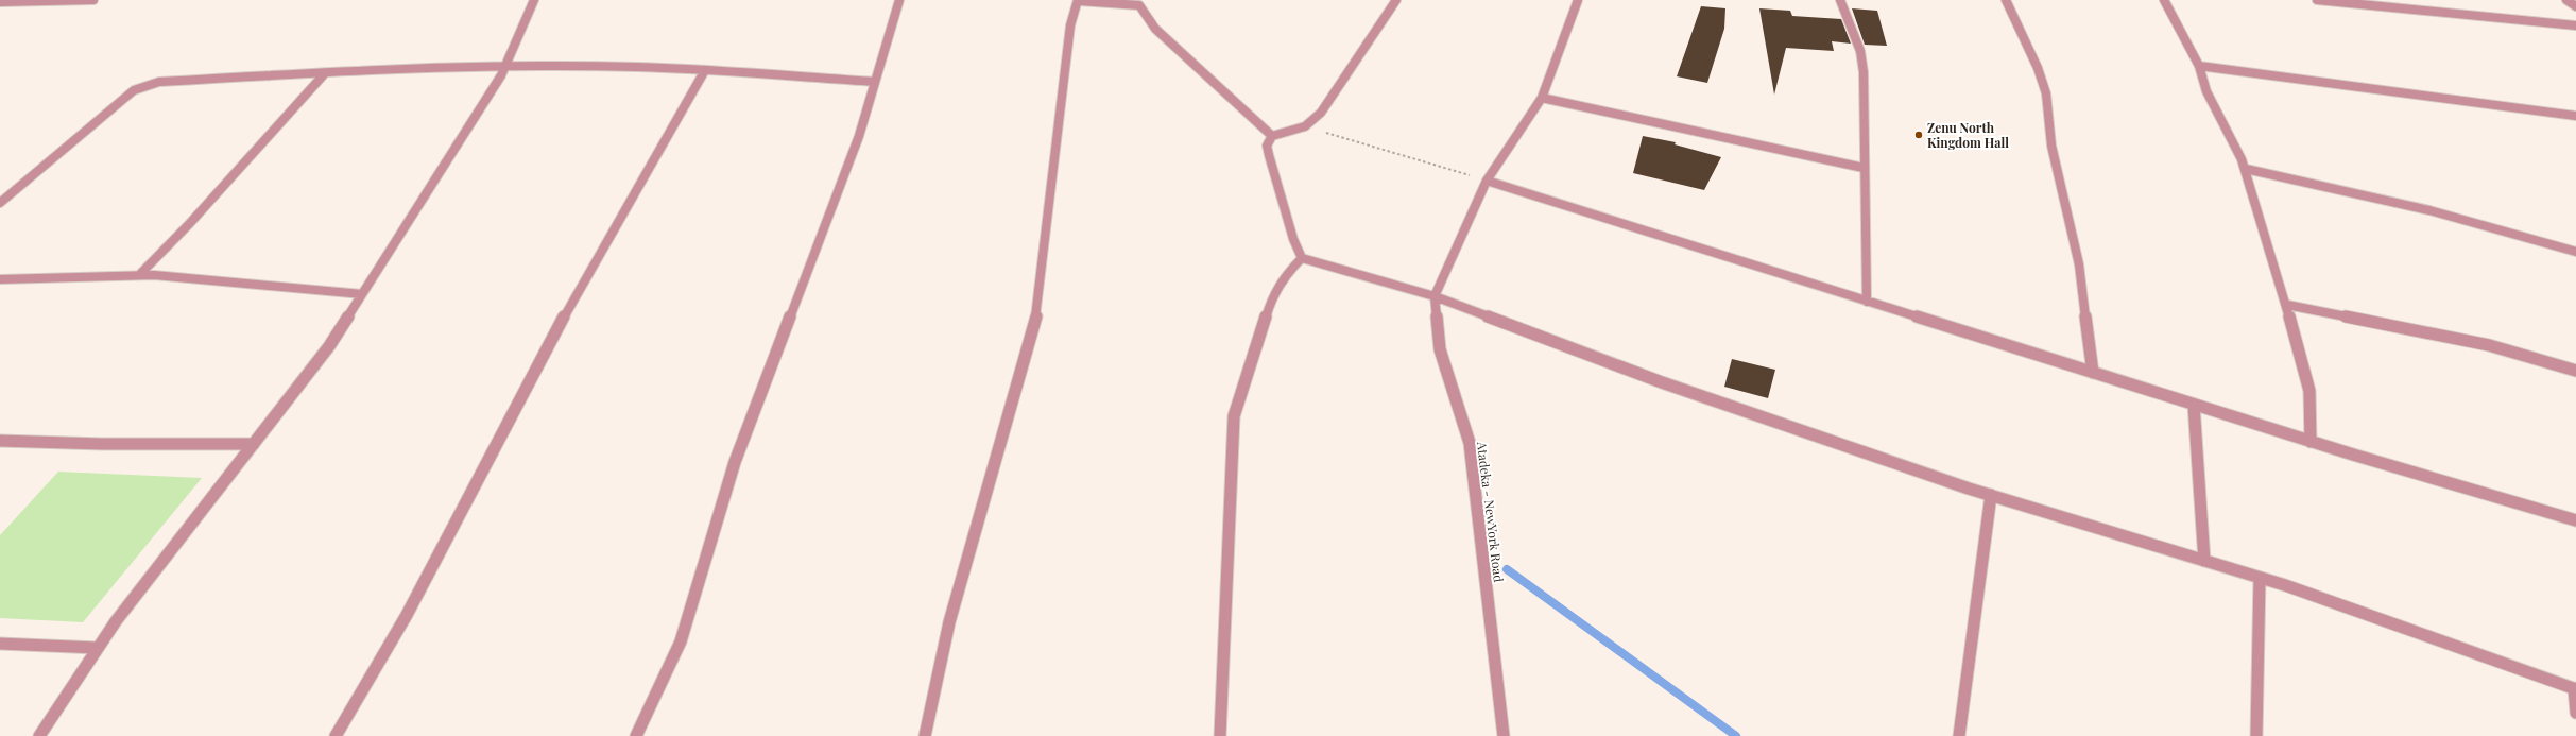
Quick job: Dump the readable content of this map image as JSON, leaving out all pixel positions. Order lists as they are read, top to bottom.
{
  "streets": {
    "street": ["Atadeka - NewYork Road"]
  },
  "places": ["Zenu North Kingdom Hall"]
}
